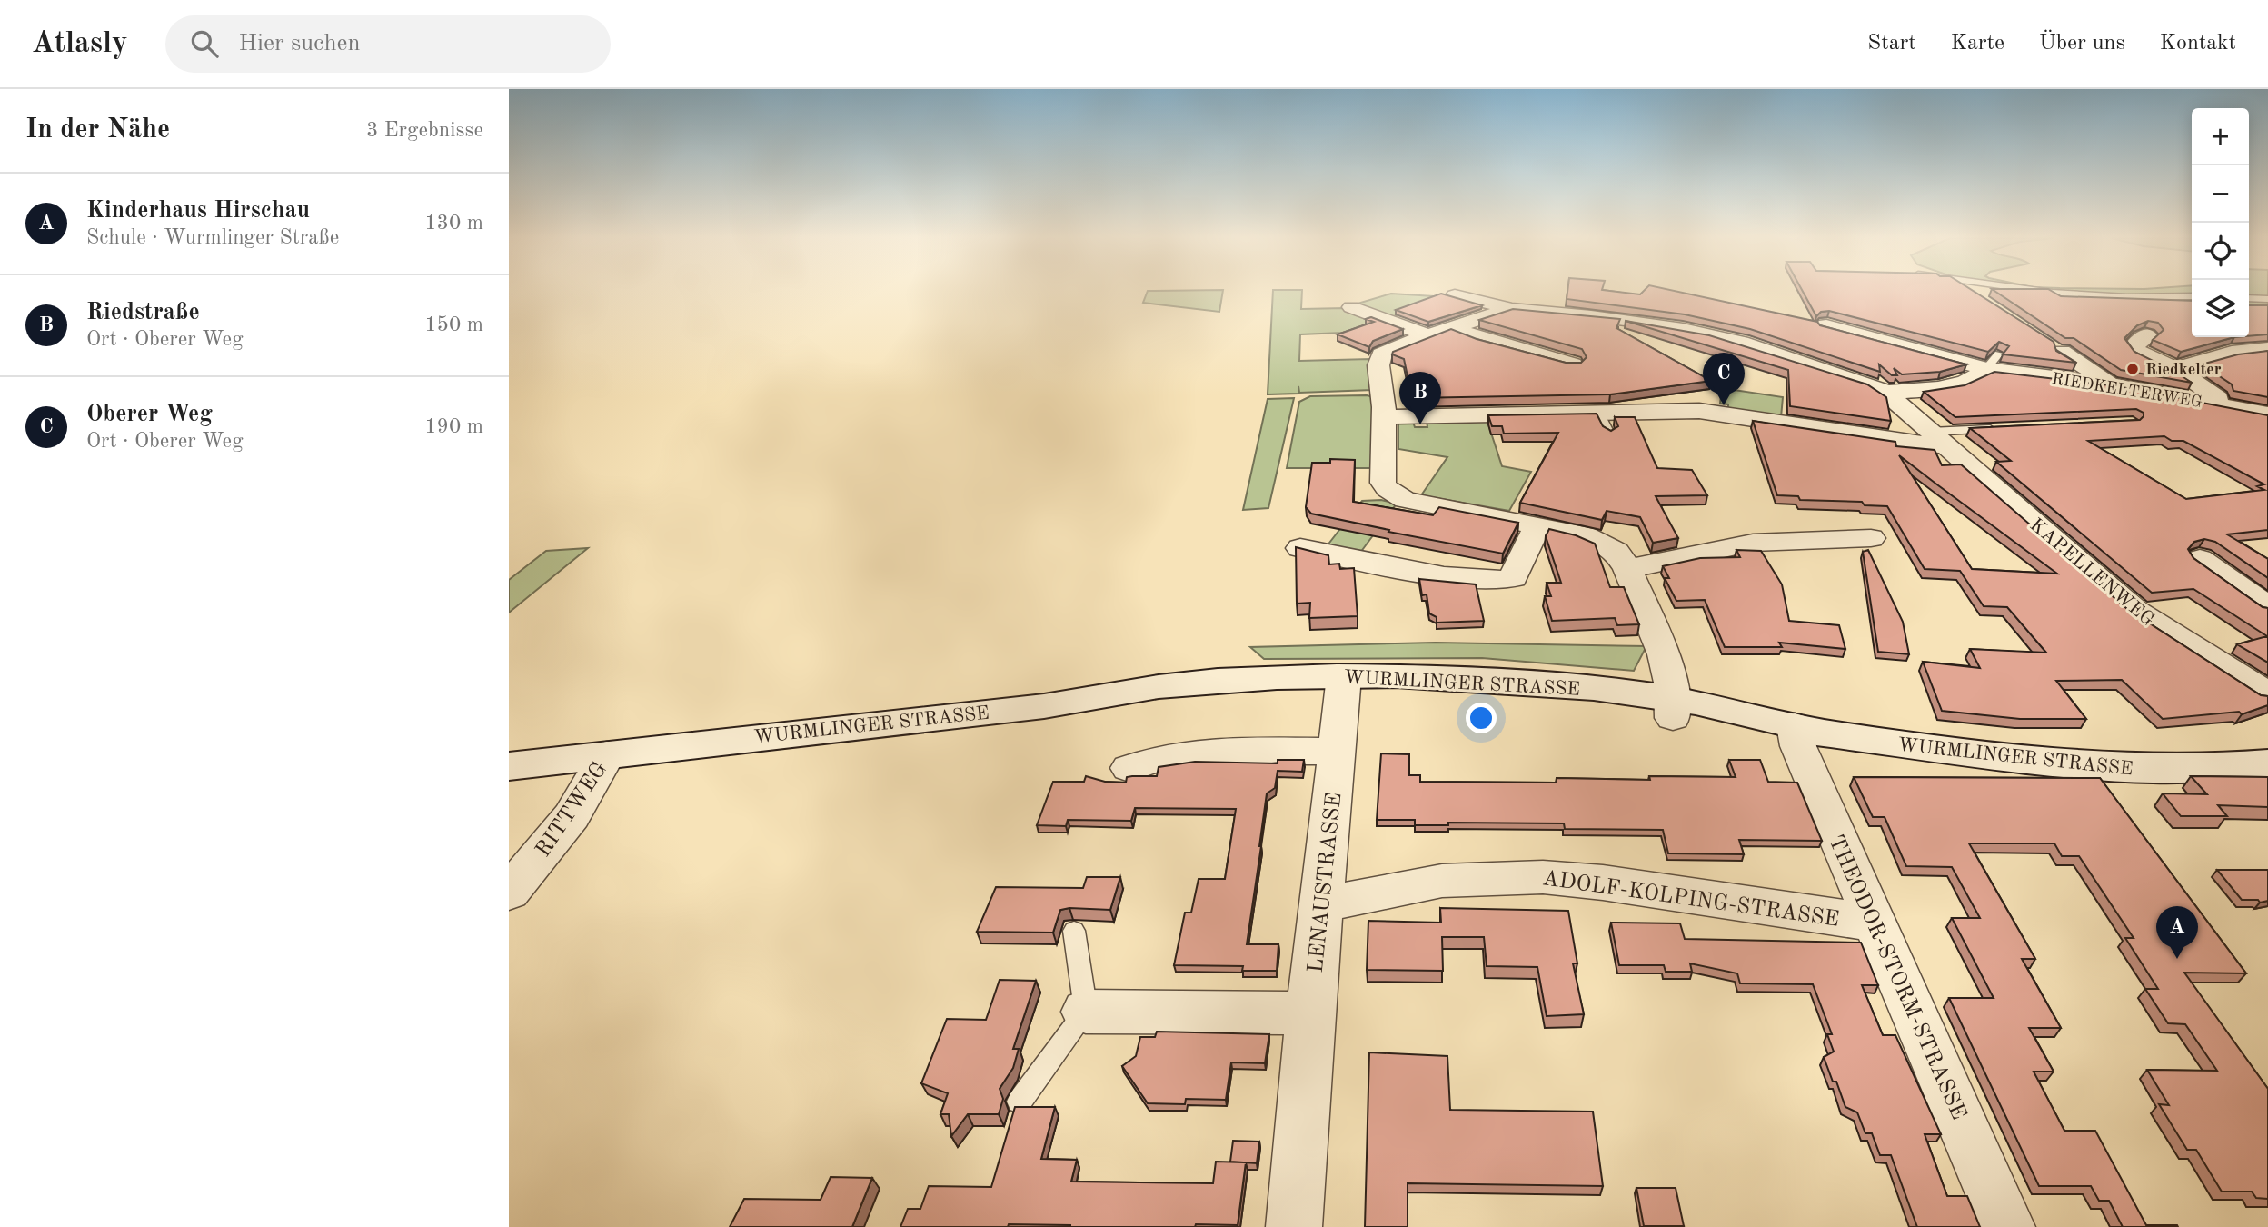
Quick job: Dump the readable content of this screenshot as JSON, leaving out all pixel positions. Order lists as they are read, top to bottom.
{
  "streets": {
    "main road": ["WURMLINGER STRASSE"],
    "street": [
      "RIEDKELTERWEG",
      "KAPELLENWEG",
      "RITTWEG",
      "LENAUSTRASSE",
      "ADOLF-KOLPING-STRASSE",
      "THEODOR-STORM-STRASSE"
    ]
  },
  "crossings": [
    ["RIEDKELTERWEG", "KAPELLENWEG"],
    ["WURMLINGER STRASSE", "RITTWEG"],
    ["WURMLINGER STRASSE", "LENAUSTRASSE"],
    ["WURMLINGER STRASSE", "THEODOR-STORM-STRASSE"],
    ["LENAUSTRASSE", "ADOLF-KOLPING-STRASSE"],
    ["ADOLF-KOLPING-STRASSE", "THEODOR-STORM-STRASSE"]
  ],
  "places": ["Riedkelter"],
  "page": {
    "header": "Atlasly",
    "search": "Hier suchen",
    "nav": [
      "Start",
      "Karte",
      "Über uns",
      "Kontakt"
    ],
    "heading": ["In der Nähe", "3 Ergebnisse"],
    "map_buttons": ["+", "−"],
    "list": [
      {
        "mark": "A",
        "name": "Kinderhaus Hirschau",
        "note": "Schule · Wurmlinger Straße",
        "value": "130 m"
      },
      {
        "mark": "B",
        "name": "Riedstraße",
        "note": "Ort · Oberer Weg",
        "value": "150 m"
      },
      {
        "mark": "C",
        "name": "Oberer Weg",
        "note": "Ort · Oberer Weg",
        "value": "190 m"
      }
    ],
    "pins": ["C", "B", "A"]
  }
}
